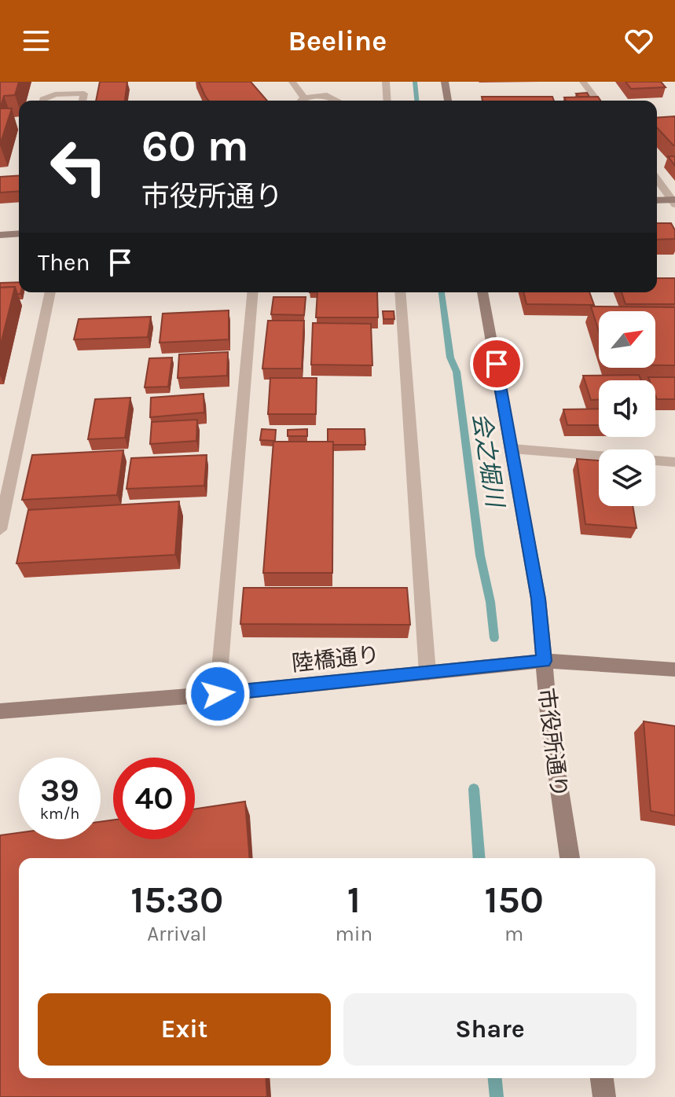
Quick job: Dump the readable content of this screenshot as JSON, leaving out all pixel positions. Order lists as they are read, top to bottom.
{
  "streets": {
    "street": ["陸橋通り", "市役所通り"]
  },
  "crossings": [
    ["陸橋通り", "市役所通り"]
  ],
  "water": ["会之堀川"],
  "north": "top right",
  "page": {
    "header": "Beeline",
    "turn": ["60 m", "市役所通り"],
    "then": "Then",
    "speed": "39 km/h",
    "limit": "40",
    "eta": [
      "15:30",
      "Arrival",
      "1",
      "min",
      "150",
      "m"
    ],
    "buttons": ["Exit", "Share"]
  }
}
